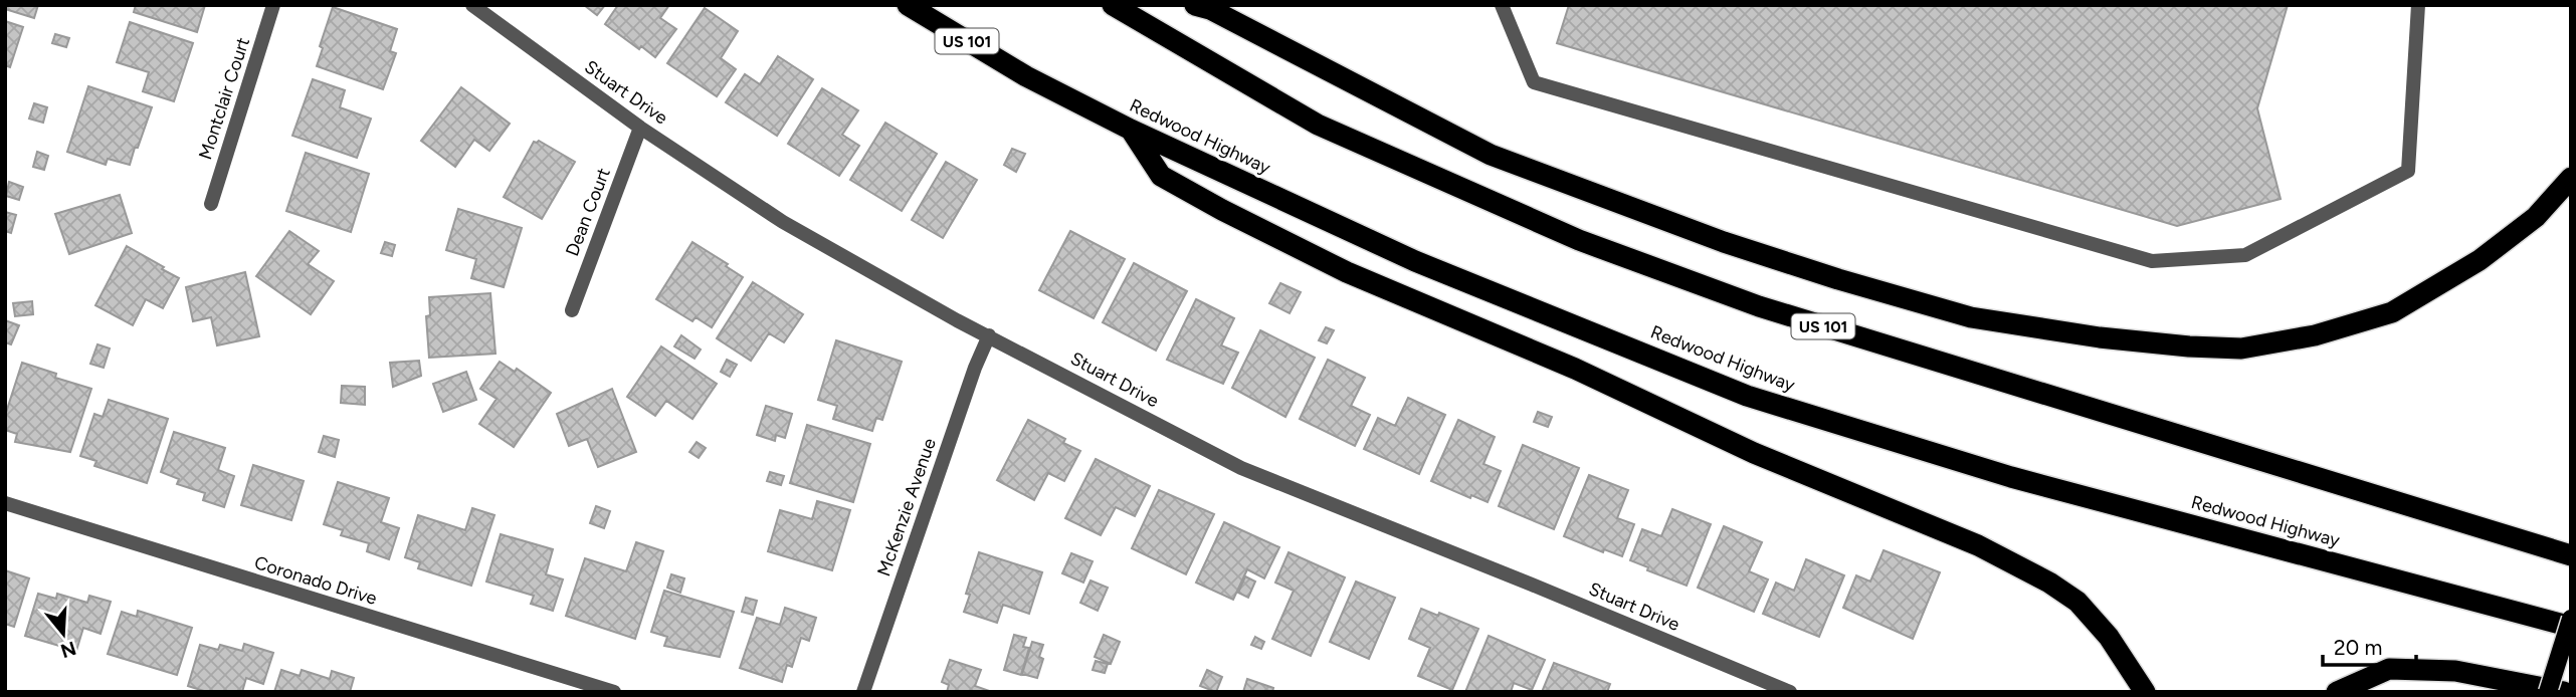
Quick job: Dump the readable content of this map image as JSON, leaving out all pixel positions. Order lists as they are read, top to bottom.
{
  "streets": {
    "highway": ["US 101", "Redwood Highway"],
    "street": [
      "Stuart Drive",
      "Montclair Court",
      "Dean Court",
      "McKenzie Avenue",
      "Coronado Drive"
    ]
  },
  "crossings": [
    ["Stuart Drive", "Dean Court"],
    ["Stuart Drive", "McKenzie Avenue"]
  ],
  "scale_bar": "20 m",
  "north": "bottom"
}
